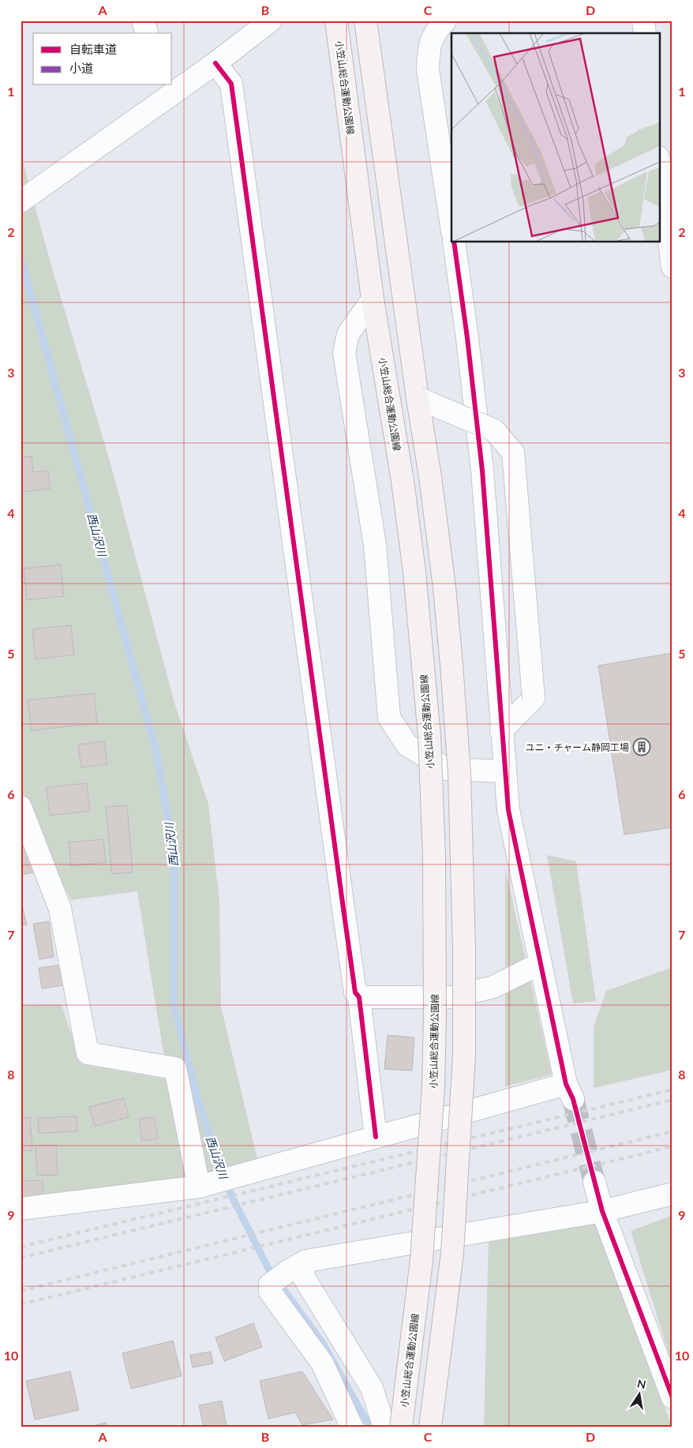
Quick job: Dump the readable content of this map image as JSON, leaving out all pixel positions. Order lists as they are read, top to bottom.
{
  "streets": {
    "main road": ["小笠山総合運動公園線"]
  },
  "water": ["西山沢川"],
  "places": {
    "building": ["ユニ・チャーム静岡工場"]
  },
  "legend": ["自転車道", "小道"],
  "north": "top",
  "grid": {
    "columns": [
      "A",
      "B",
      "C",
      "D"
    ],
    "rows": [
      "1",
      "2",
      "3",
      "4",
      "5",
      "6",
      "7",
      "8",
      "9",
      "10"
    ]
  }
}
